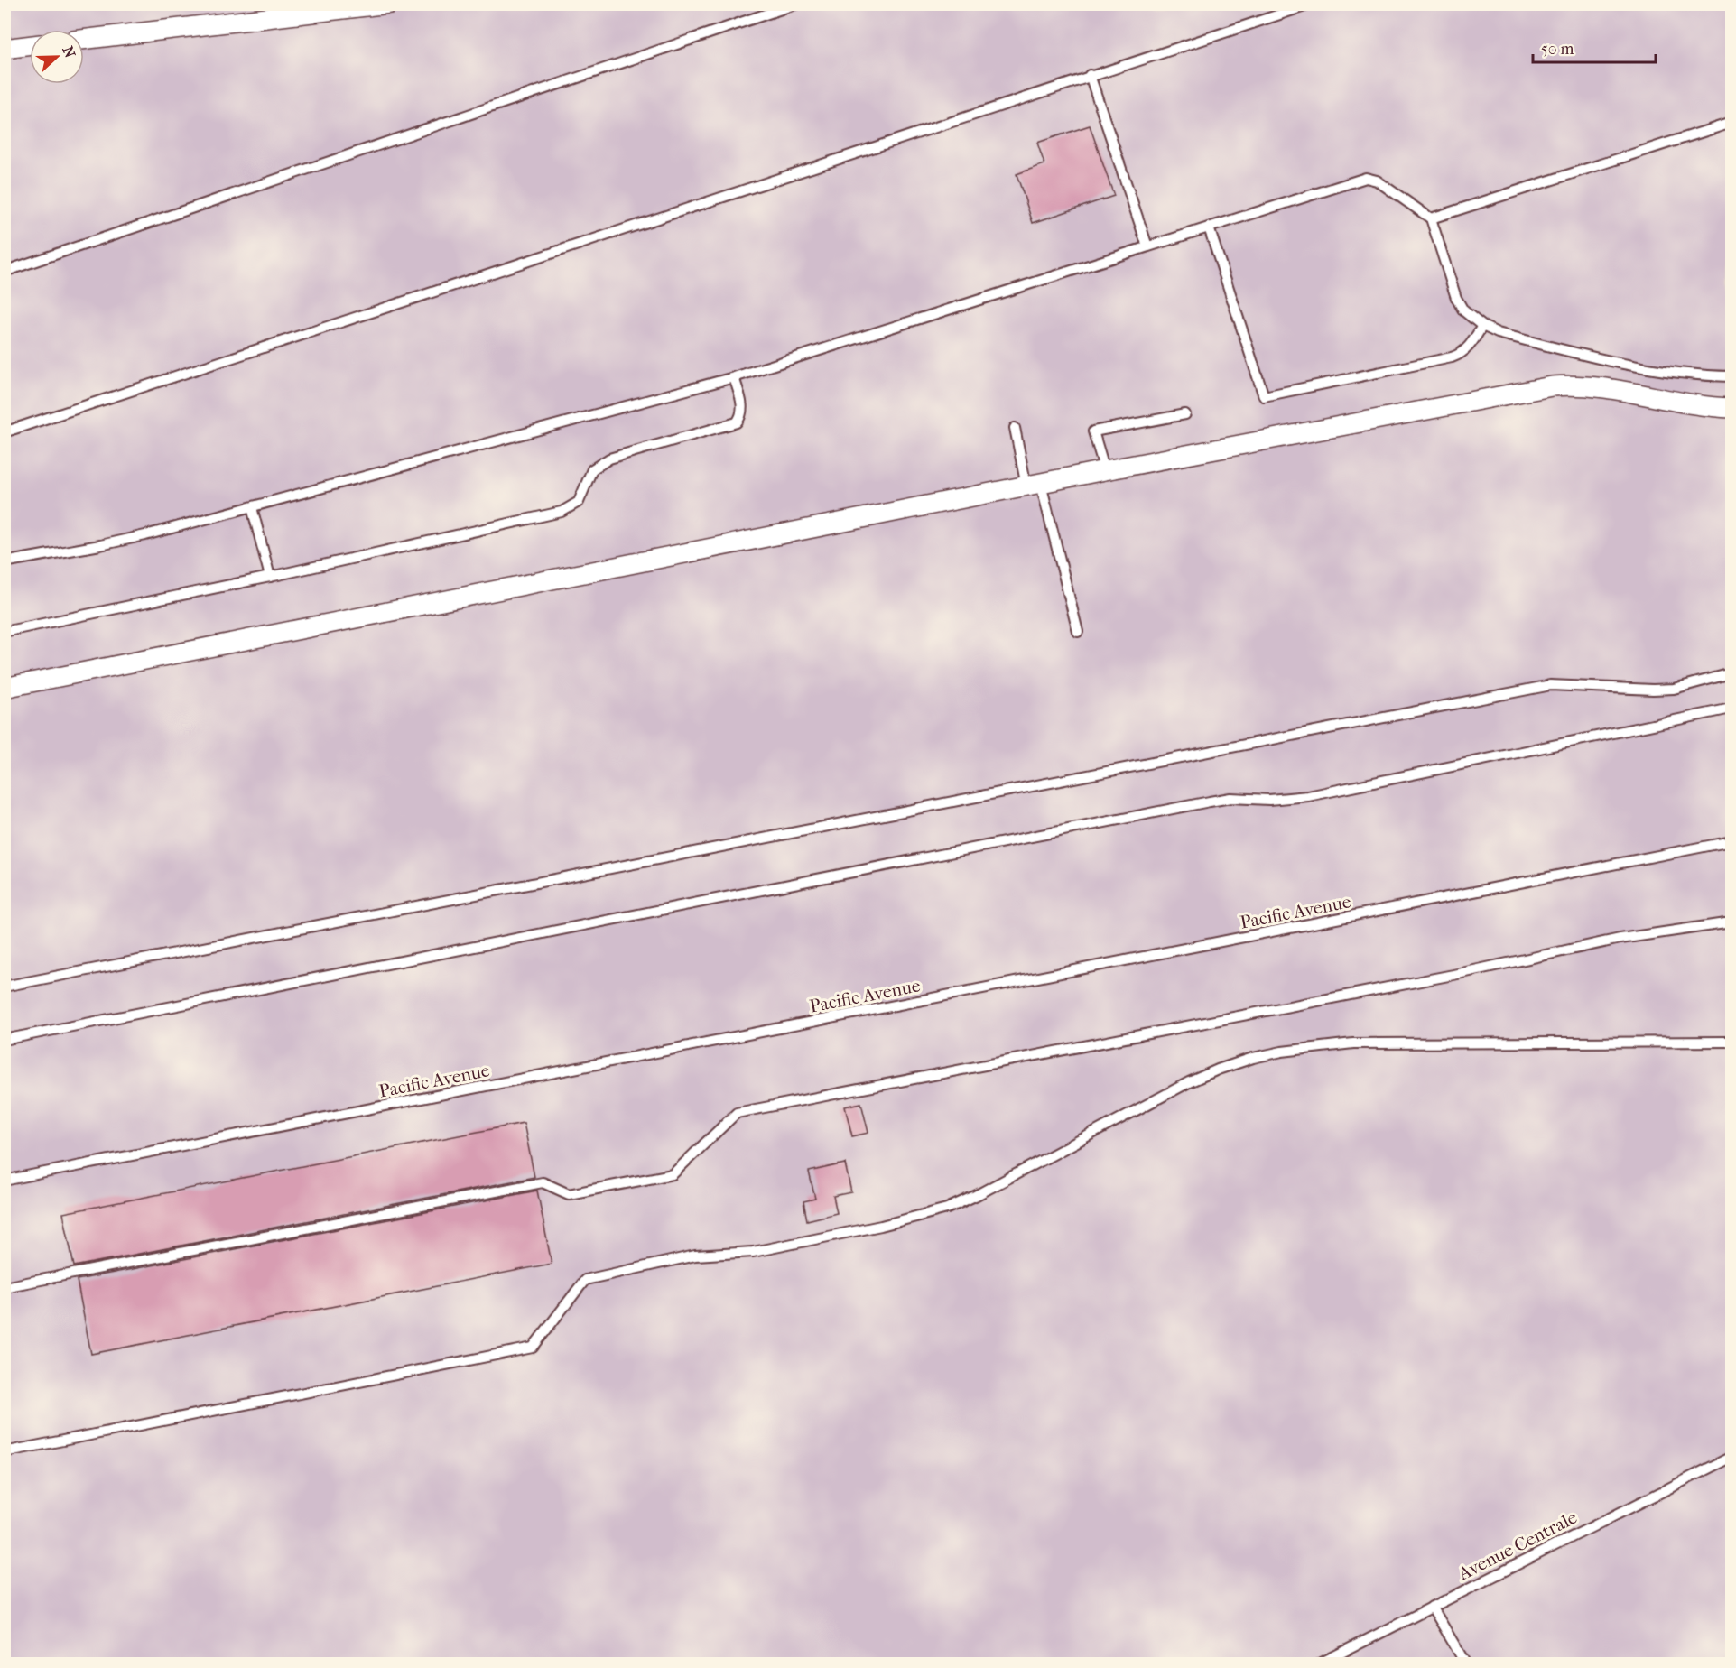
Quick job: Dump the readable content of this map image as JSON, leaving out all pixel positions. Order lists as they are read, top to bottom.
{
  "streets": {
    "lane": ["Pacific Avenue", "Avenue Centrale"]
  },
  "scale_bar": "50 m",
  "north": "right"
}
